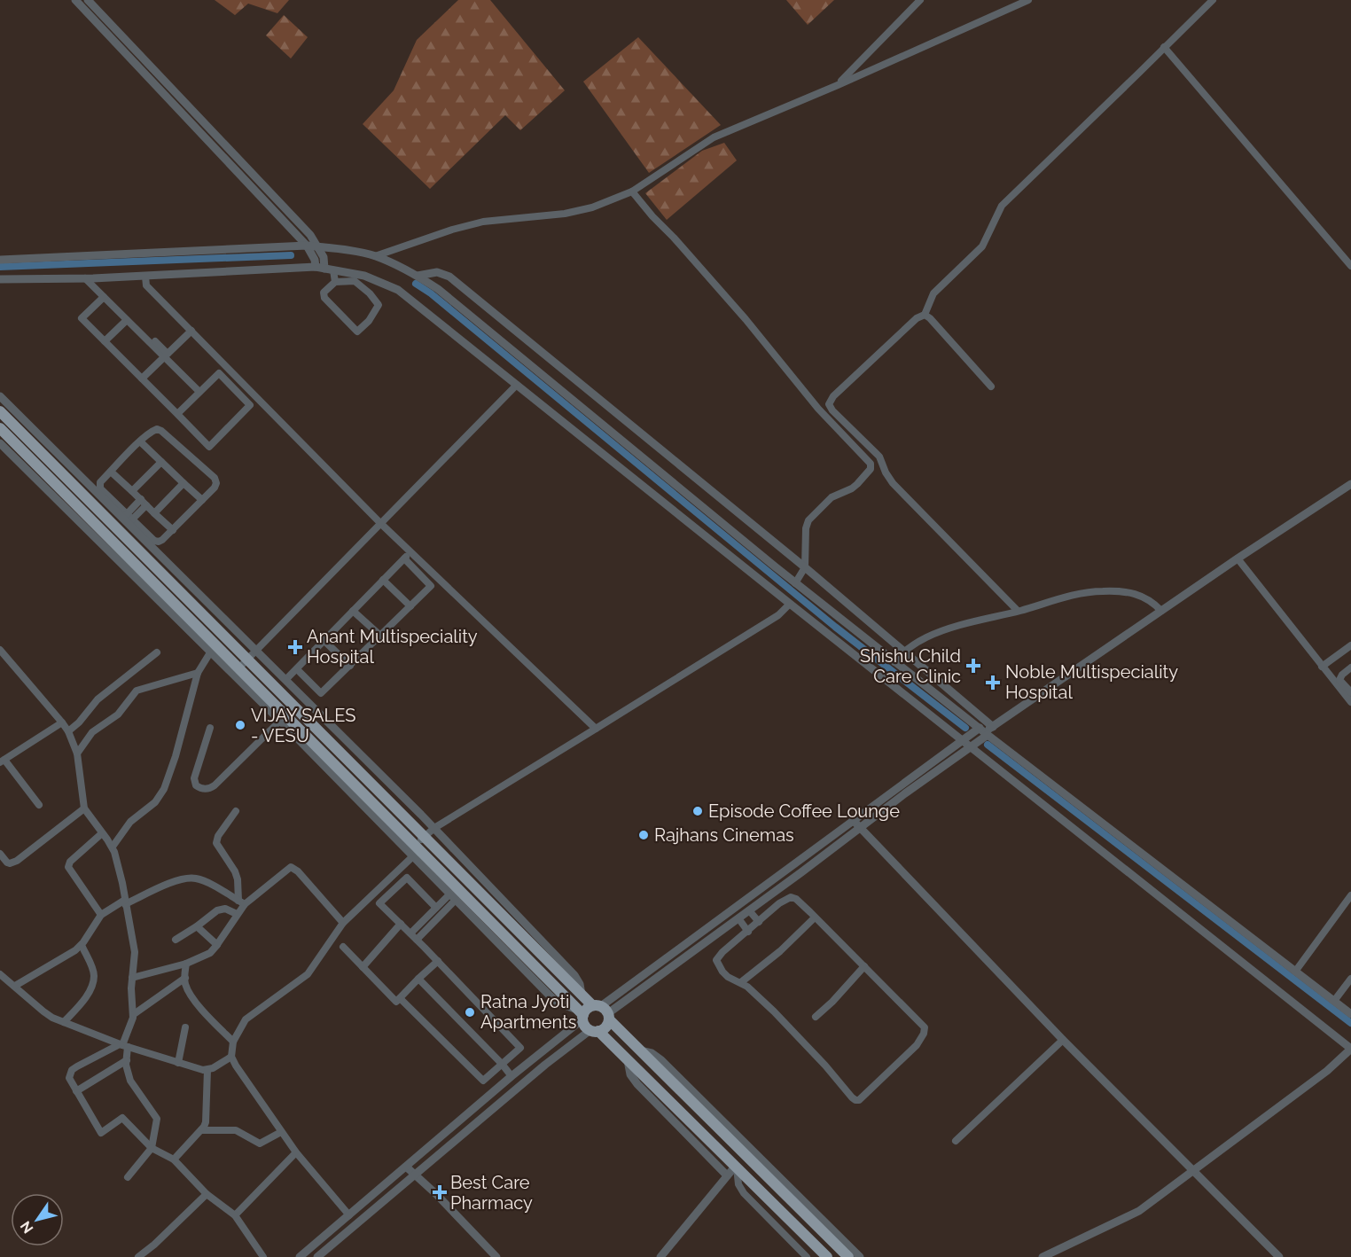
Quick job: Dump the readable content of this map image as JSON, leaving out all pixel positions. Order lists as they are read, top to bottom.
{
  "places": {
    "health": [
      "Anant Multispeciality Hospital",
      "Shishu Child Care Clinic",
      "Noble Multispeciality Hospital",
      "Best Care Pharmacy"
    ],
    "other": [
      "VIJAY SALES - VESU",
      "Episode Coffee Lounge",
      "Rajhans Cinemas",
      "Ratna Jyoti Apartments"
    ]
  },
  "north": "bottom left"
}
